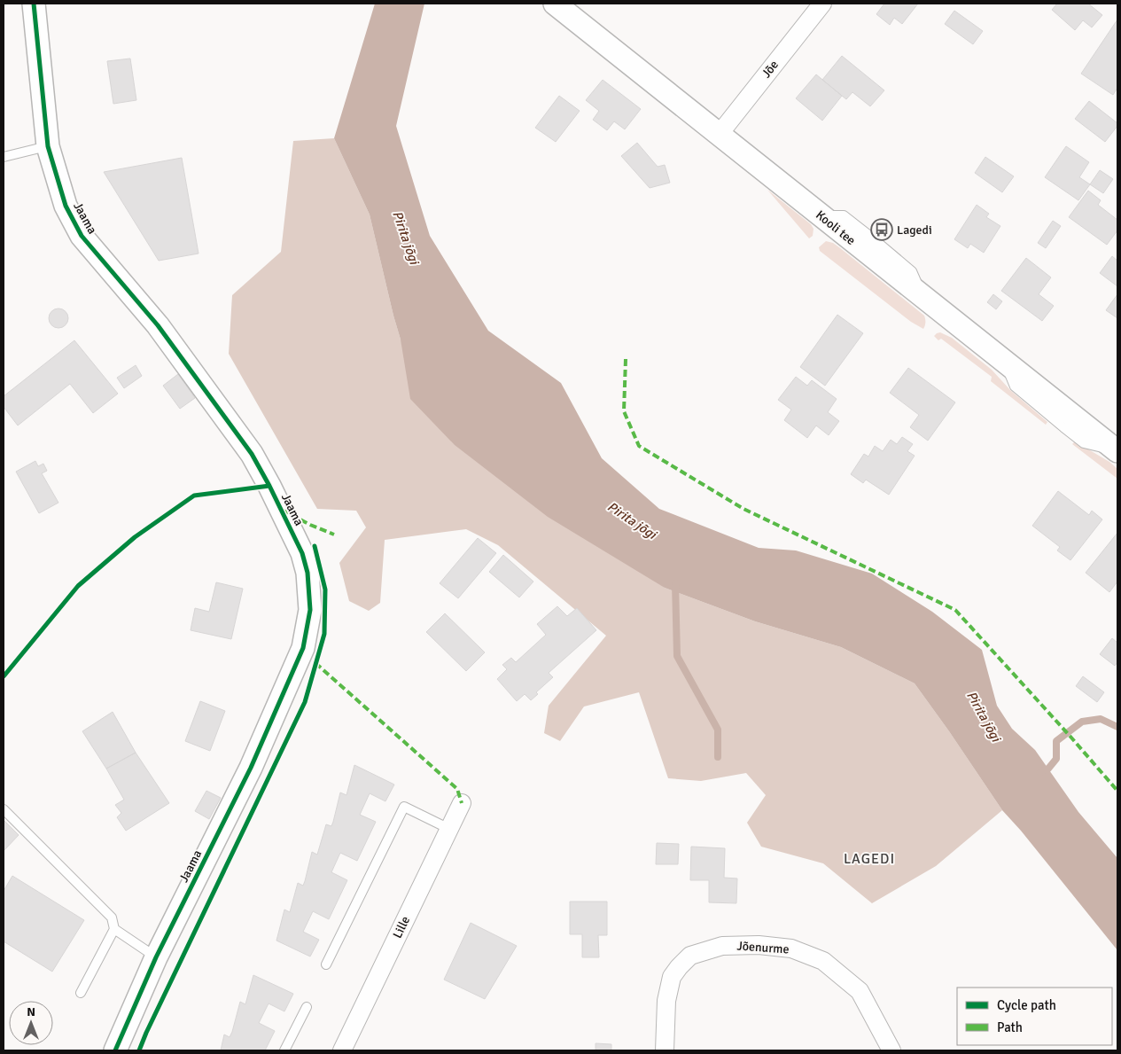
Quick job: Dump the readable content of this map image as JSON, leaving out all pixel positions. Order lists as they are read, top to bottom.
{
  "streets": {
    "street": [
      "Jõe",
      "Jaama",
      "Kooli tee",
      "Lille",
      "Jõenurme"
    ]
  },
  "crossings": [
    ["Jõe", "Kooli tee"]
  ],
  "districts": ["LAGEDI"],
  "water": ["Pirita jõgi"],
  "places": {
    "bus stop": ["Lagedi"]
  },
  "legend": ["Cycle path", "Path"],
  "north": "top"
}
